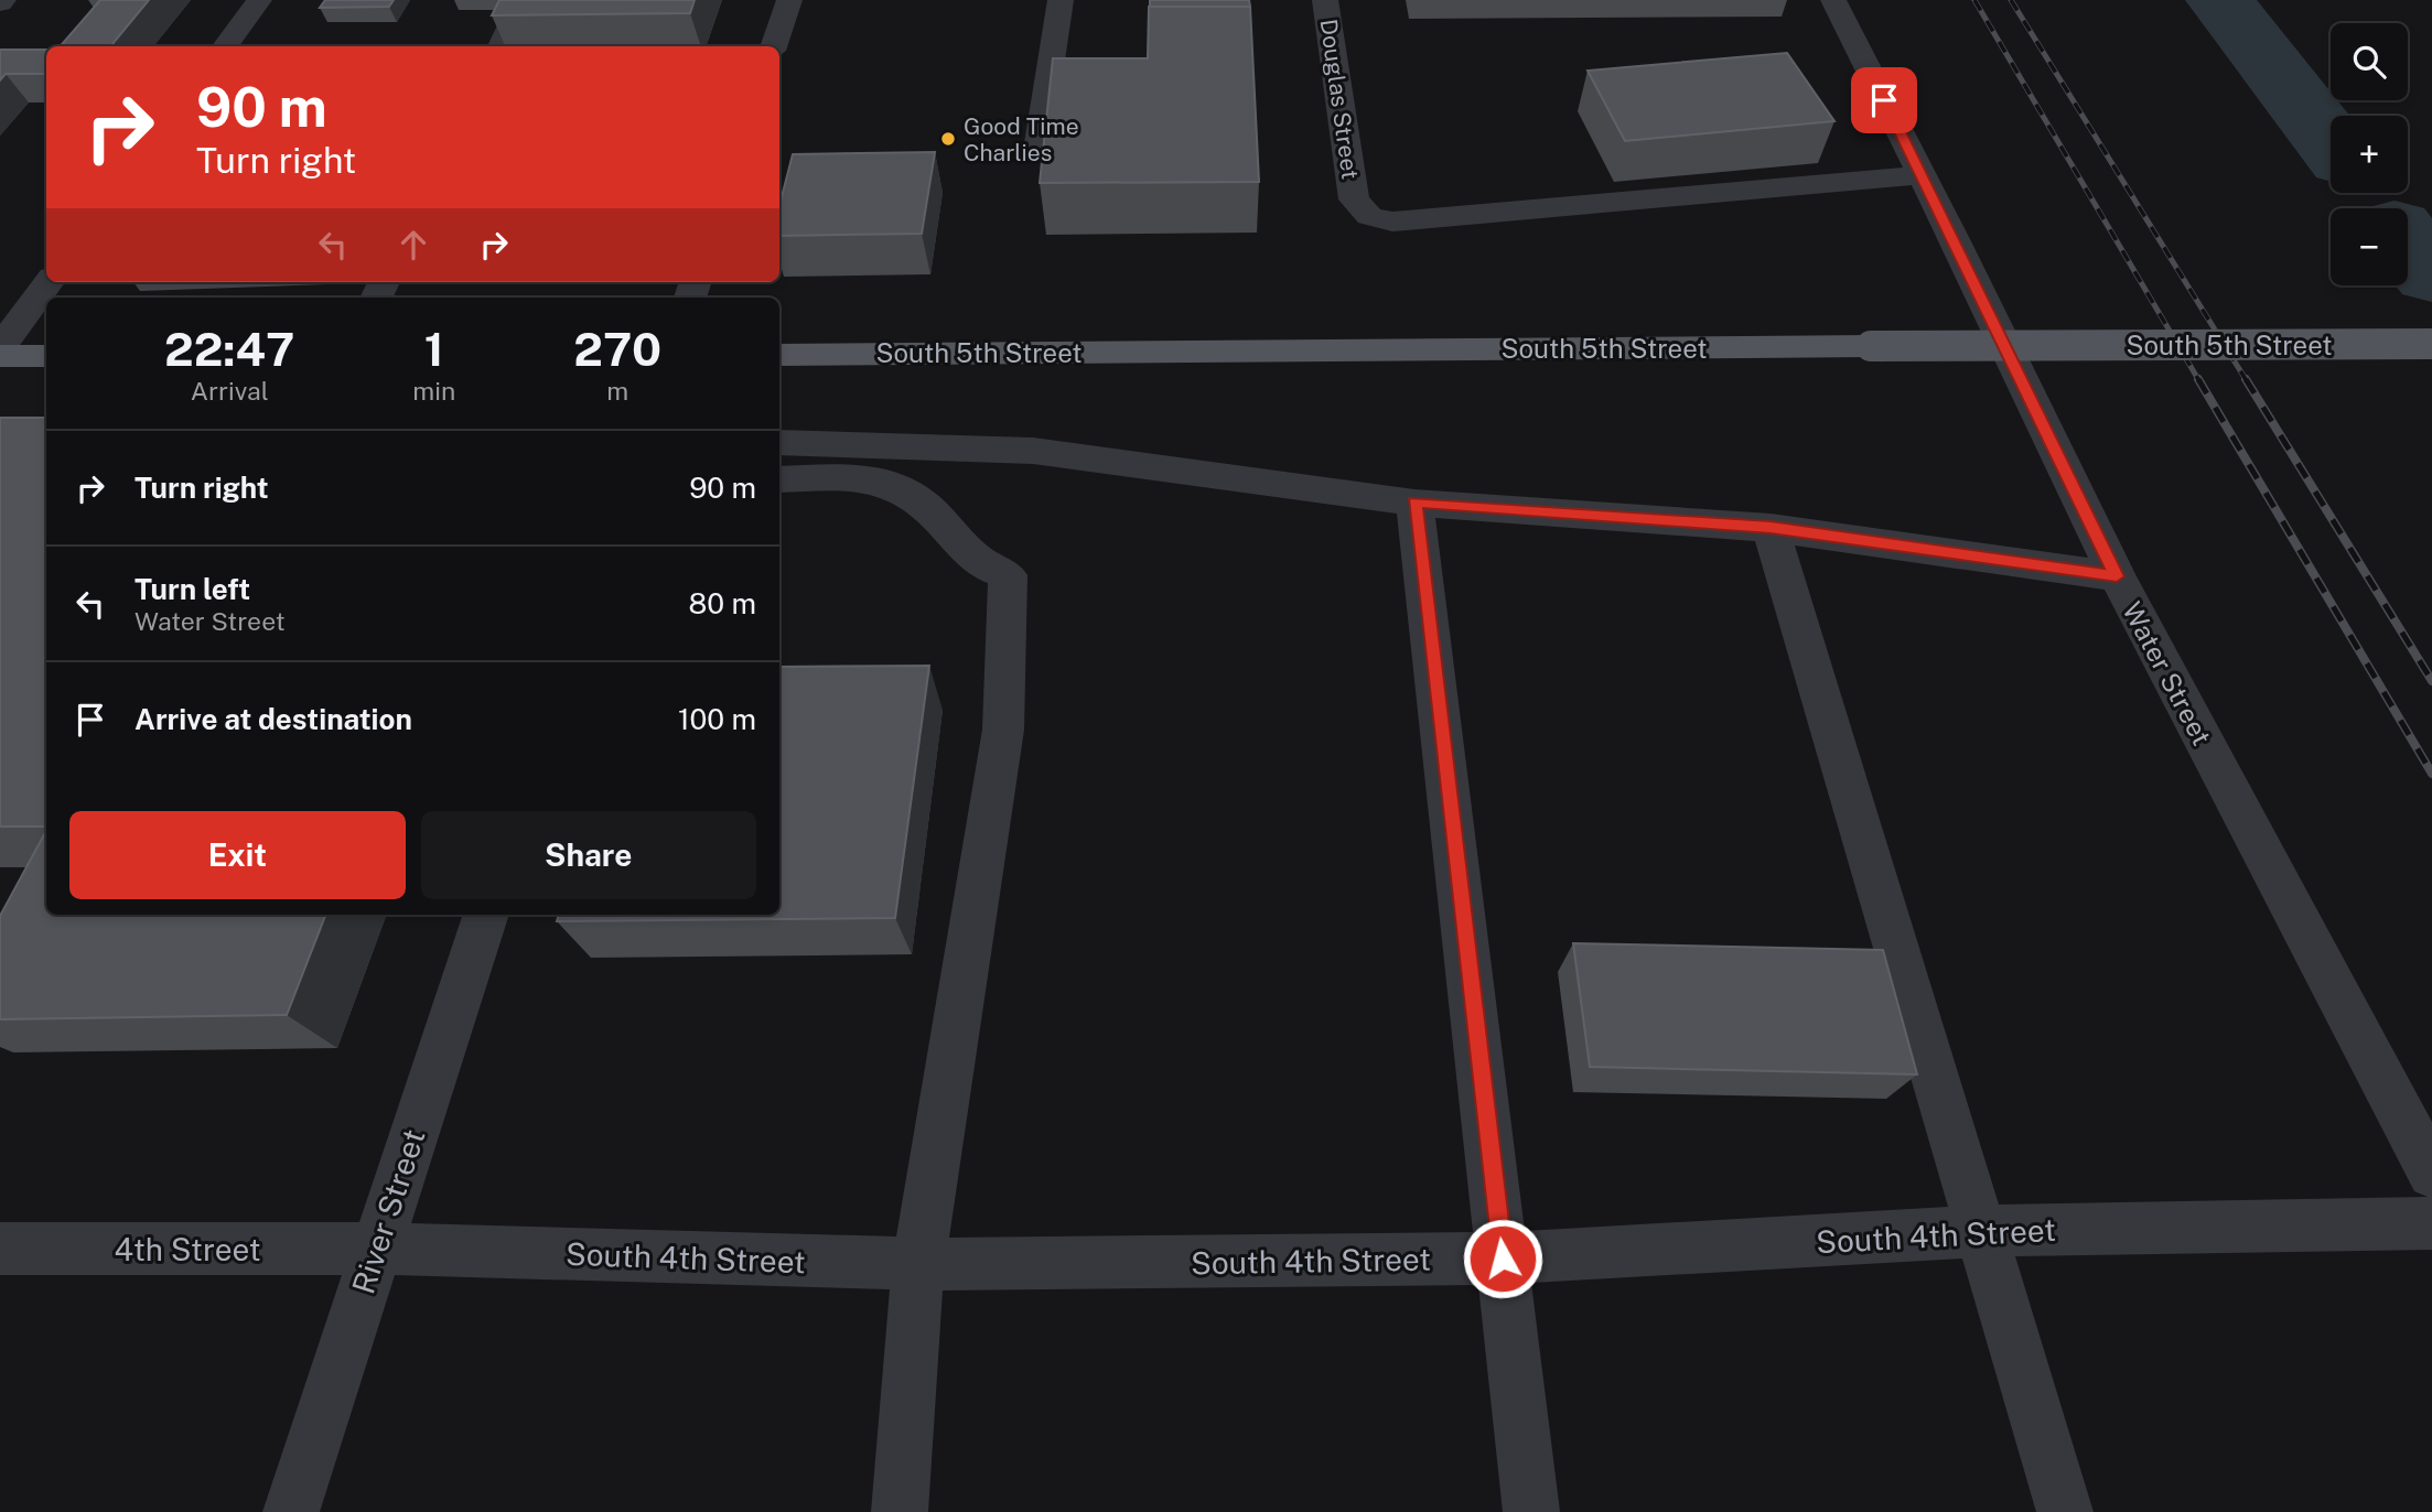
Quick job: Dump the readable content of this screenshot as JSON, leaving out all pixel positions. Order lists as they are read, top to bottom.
{
  "streets": {
    "main road": ["South 5th Street"],
    "street": [
      "Douglas Street",
      "Water Street",
      "River Street",
      "South 4th Street",
      "4th Street"
    ]
  },
  "crossings": [
    ["Douglas Street", "Water Street"],
    ["River Street", "South 4th Street"],
    ["River Street", "4th Street"],
    ["South 4th Street", "4th Street"]
  ],
  "places": ["Good Time Charlies"],
  "page": {
    "map_buttons": ["+", "−"],
    "turn": ["90 m", "Turn right"],
    "eta": [
      "22:47",
      "Arrival",
      "1",
      "min",
      "270",
      "m"
    ],
    "list": [
      {
        "name": "Turn right",
        "value": "90 m"
      },
      {
        "name": "Turn left",
        "note": "Water Street",
        "value": "80 m"
      },
      {
        "name": "Arrive at destination",
        "value": "100 m"
      }
    ],
    "buttons": ["Exit", "Share"]
  }
}
